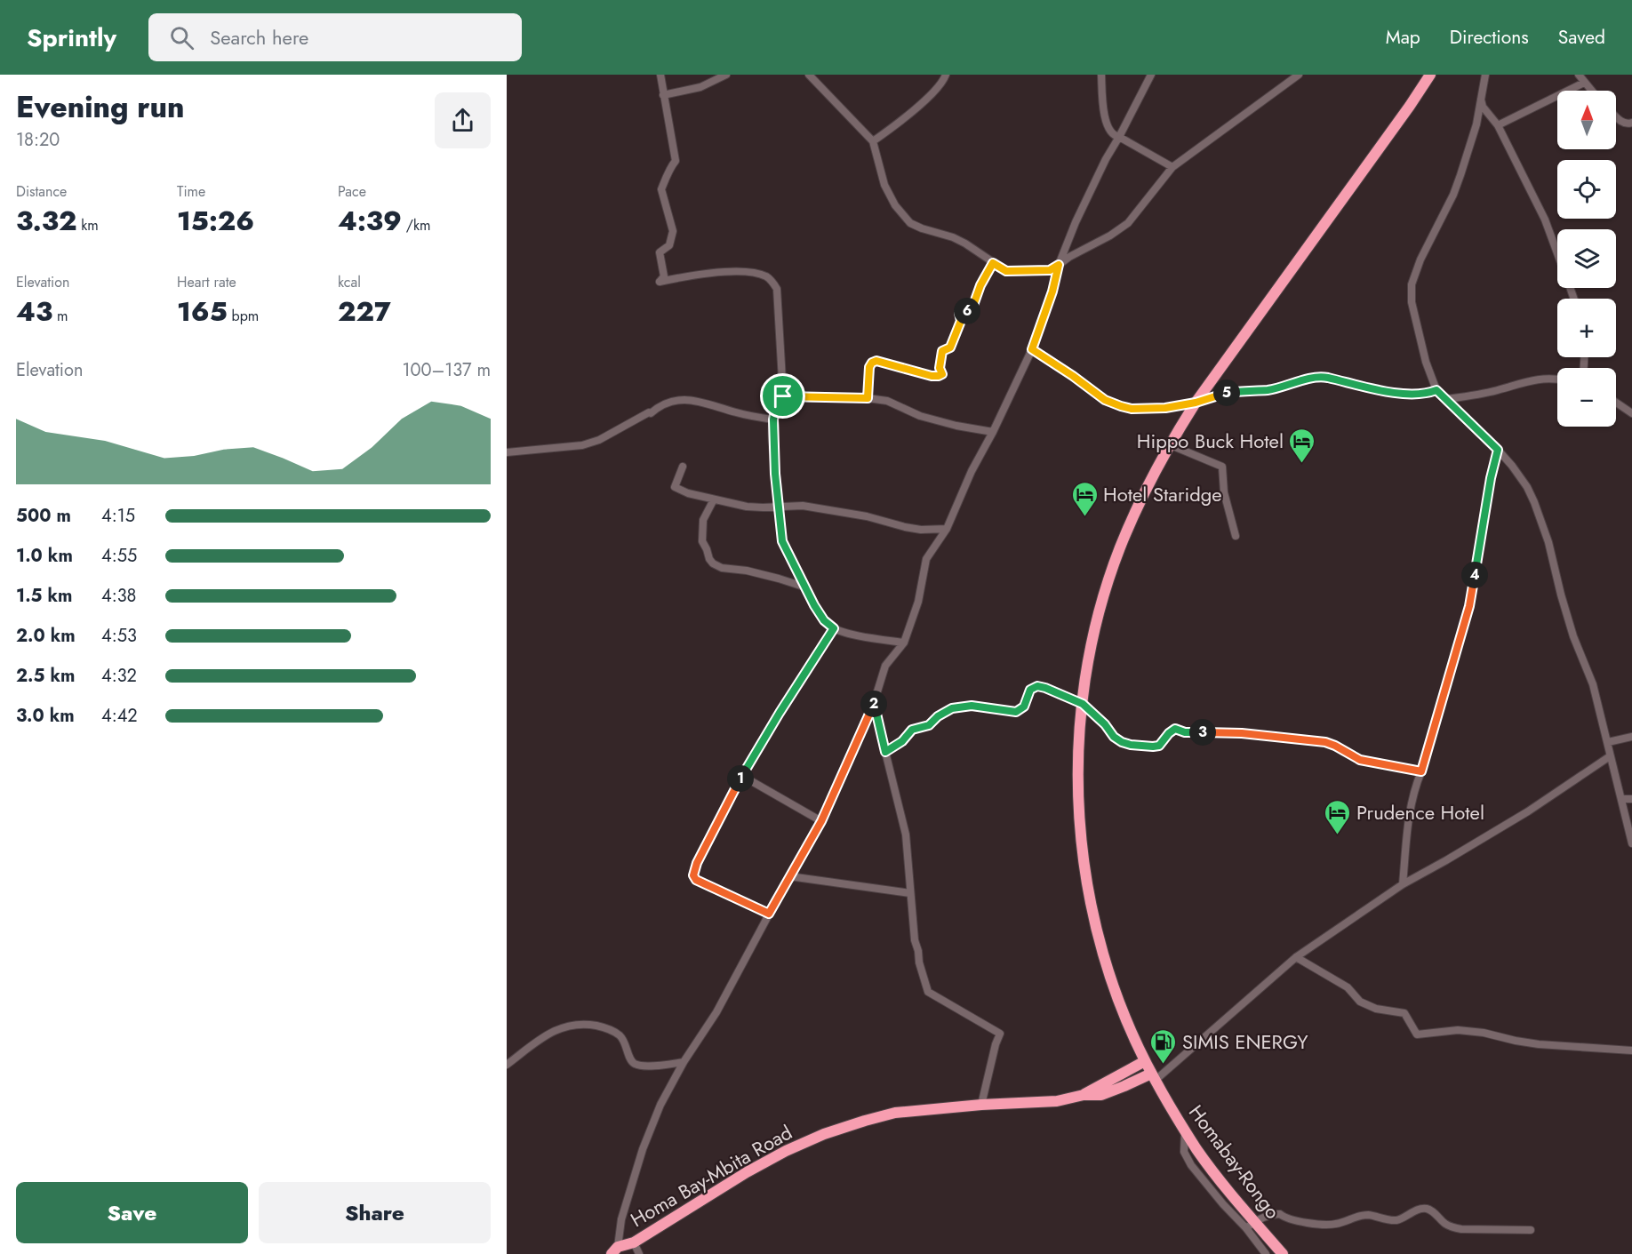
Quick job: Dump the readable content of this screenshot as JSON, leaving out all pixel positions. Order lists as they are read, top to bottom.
{
  "streets": {
    "highway": ["Homabay-Rongo", "Homa Bay-Mbita Road"]
  },
  "crossings": [
    ["Homabay-Rongo", "Homa Bay-Mbita Road"]
  ],
  "places": {
    "hotel": ["Hippo Buck Hotel", "Hotel Staridge", "Prudence Hotel"],
    "fuel station": ["SIMIS ENERGY"]
  },
  "north": "top",
  "page": {
    "header": "Sprintly",
    "search": "Search here",
    "nav": ["Map", "Directions", "Saved"],
    "heading": ["Evening run", "18:20"],
    "map_buttons": ["+", "−"],
    "stats": [
      ["Distance", "3.32 km"],
      ["Time", "15:26"],
      ["Pace", "4:39 /km"],
      ["Elevation", "43 m"],
      ["Heart rate", "165 bpm"],
      ["kcal", "227"]
    ],
    "pins": [
      "6",
      "5",
      "4",
      "2",
      "3",
      "1"
    ],
    "chart": ["Elevation", "100–137 m"],
    "list": [
      {
        "name": "500 m",
        "note": "4:15"
      },
      {
        "name": "1.0 km",
        "note": "4:55"
      },
      {
        "name": "1.5 km",
        "note": "4:38"
      },
      {
        "name": "2.0 km",
        "note": "4:53"
      },
      {
        "name": "2.5 km",
        "note": "4:32"
      },
      {
        "name": "3.0 km",
        "note": "4:42"
      }
    ],
    "buttons": ["Save", "Share"]
  }
}
